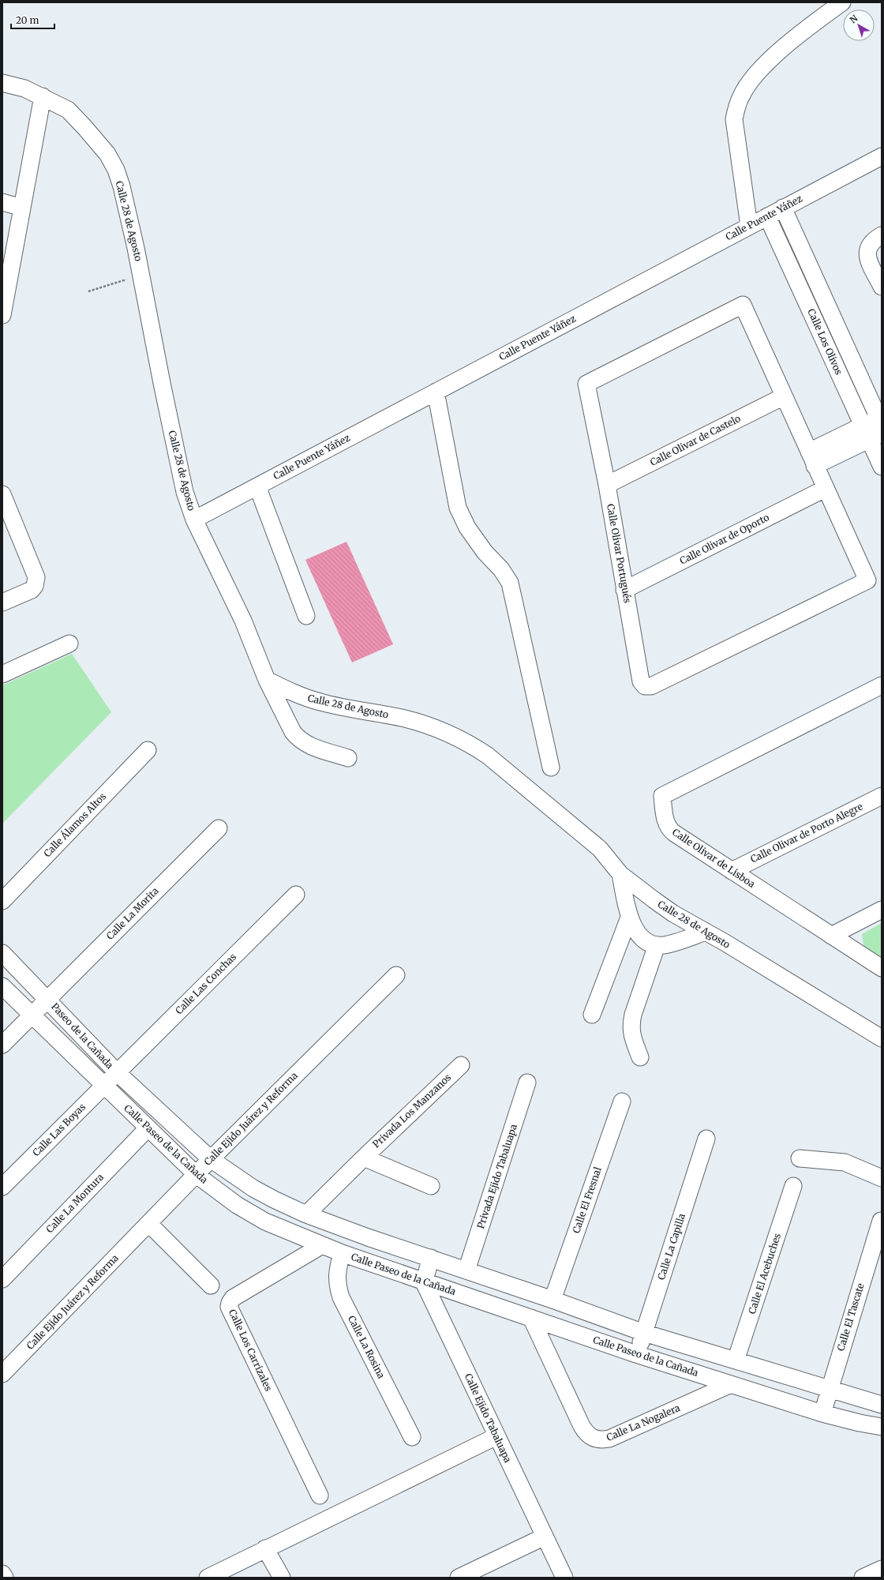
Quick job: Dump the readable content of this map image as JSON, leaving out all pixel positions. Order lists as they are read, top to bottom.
{
  "streets": {
    "street": [
      "Calle Puente Yáñez",
      "Calle 28 de Agosto",
      "Calle Los Olivos",
      "Calle Olivar de Castelo",
      "Calle Olivar de Oporto",
      "Calle Olivar Portugués",
      "Calle Álamos Altos",
      "Calle Olivar de Porto Alegre",
      "Calle Olivar de Lisboa",
      "Calle La Morita",
      "Calle Las Conchas",
      "Paseo de la Cañada",
      "Privada Los Manzanos",
      "Calle Ejido Juárez y Reforma",
      "Calle Las Boyas",
      "Calle Paseo de la Cañada",
      "Privada Ejido Tabaluapa",
      "Calle El Fresnal",
      "Calle La Montura",
      "Calle La Capilla",
      "Calle El Acebuches",
      "Calle El Tascate",
      "Calle La Rosina",
      "Calle Los Carrizales",
      "Calle Ejido Tabaluapa",
      "Calle La Nogalera"
    ]
  },
  "crossings": [
    ["Calle Puente Yáñez", "Calle 28 de Agosto"],
    ["Calle Puente Yáñez", "Calle Los Olivos"],
    ["Calle Olivar de Castelo", "Calle Olivar Portugués"],
    ["Calle Olivar de Oporto", "Calle Olivar Portugués"],
    ["Calle Olivar de Porto Alegre", "Calle Olivar de Lisboa"],
    ["Calle La Morita", "Paseo de la Cañada"],
    ["Calle La Morita", "Calle Paseo de la Cañada"],
    ["Calle Las Conchas", "Paseo de la Cañada"],
    ["Calle Las Conchas", "Calle Las Boyas"],
    ["Calle Las Conchas", "Calle Paseo de la Cañada"],
    ["Paseo de la Cañada", "Calle Las Boyas"],
    ["Paseo de la Cañada", "Calle Paseo de la Cañada"],
    ["Privada Los Manzanos", "Calle Paseo de la Cañada"],
    ["Calle Ejido Juárez y Reforma", "Calle Paseo de la Cañada"],
    ["Calle Las Boyas", "Calle Paseo de la Cañada"],
    ["Calle Paseo de la Cañada", "Privada Ejido Tabaluapa"],
    ["Calle Paseo de la Cañada", "Calle El Fresnal"],
    ["Calle Paseo de la Cañada", "Calle La Montura"],
    ["Calle Paseo de la Cañada", "Calle La Capilla"],
    ["Calle Paseo de la Cañada", "Calle El Acebuches"],
    ["Calle Paseo de la Cañada", "Calle El Tascate"],
    ["Calle Paseo de la Cañada", "Calle La Rosina"],
    ["Calle Paseo de la Cañada", "Calle Los Carrizales"],
    ["Calle Paseo de la Cañada", "Calle Ejido Tabaluapa"],
    ["Calle Paseo de la Cañada", "Calle La Nogalera"]
  ],
  "scale_bar": "20 m",
  "north": "top left"
}
